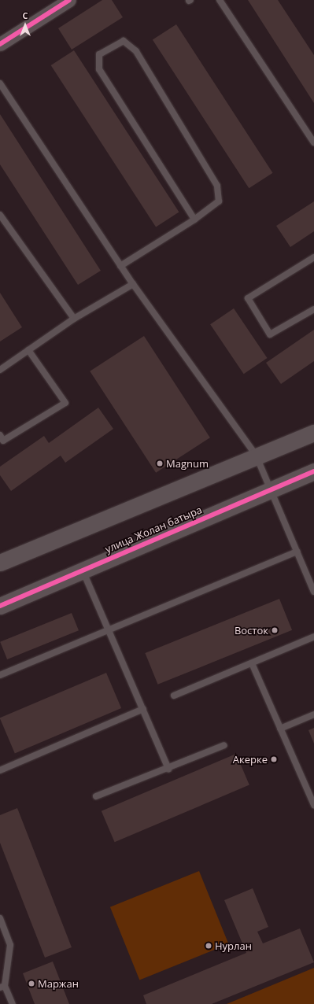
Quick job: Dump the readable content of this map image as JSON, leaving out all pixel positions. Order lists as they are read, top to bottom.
{
  "streets": {
    "street": ["улица Жолан батыра"]
  },
  "places": [
    "Magnum",
    "Восток",
    "Акерке",
    "Нурлан",
    "Маржан"
  ],
  "north": "top"
}
